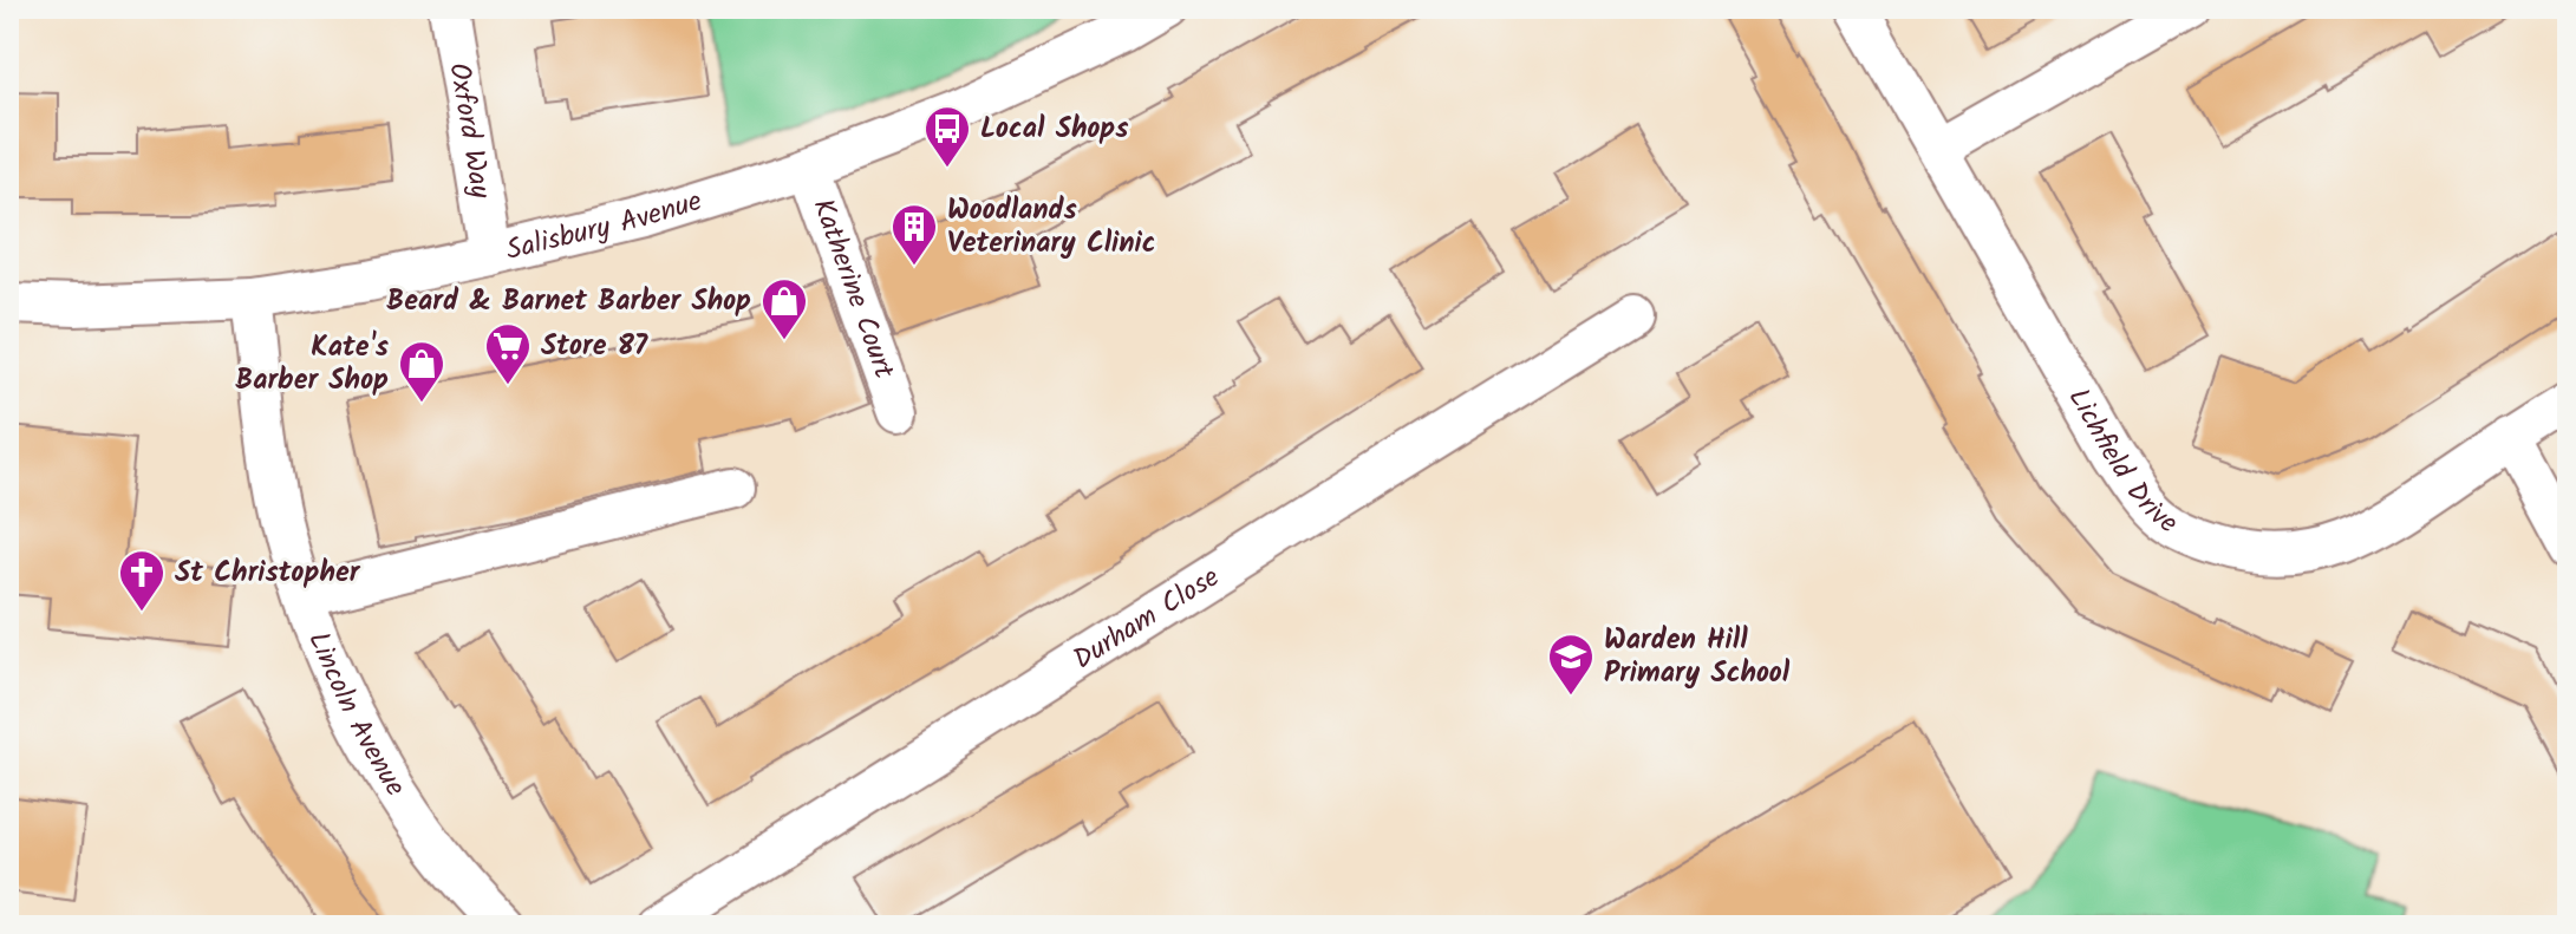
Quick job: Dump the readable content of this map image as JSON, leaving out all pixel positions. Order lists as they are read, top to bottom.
{
  "streets": {
    "street": [
      "Oxford Way",
      "Salisbury Avenue",
      "Katherine Court",
      "Lichfield Drive",
      "Durham Close",
      "Lincoln Avenue"
    ]
  },
  "crossings": [
    ["Oxford Way", "Salisbury Avenue"],
    ["Salisbury Avenue", "Katherine Court"],
    ["Salisbury Avenue", "Lincoln Avenue"]
  ],
  "places": {
    "bus stop": ["Local Shops"],
    "building": ["Woodlands Veterinary Clinic"],
    "shop": ["Beard & Barnet Barber Shop", "Kate's Barber Shop"],
    "supermarket": ["Store 87"],
    "church": ["St Christopher"],
    "school or university": ["Warden Hill Primary School"]
  }
}
